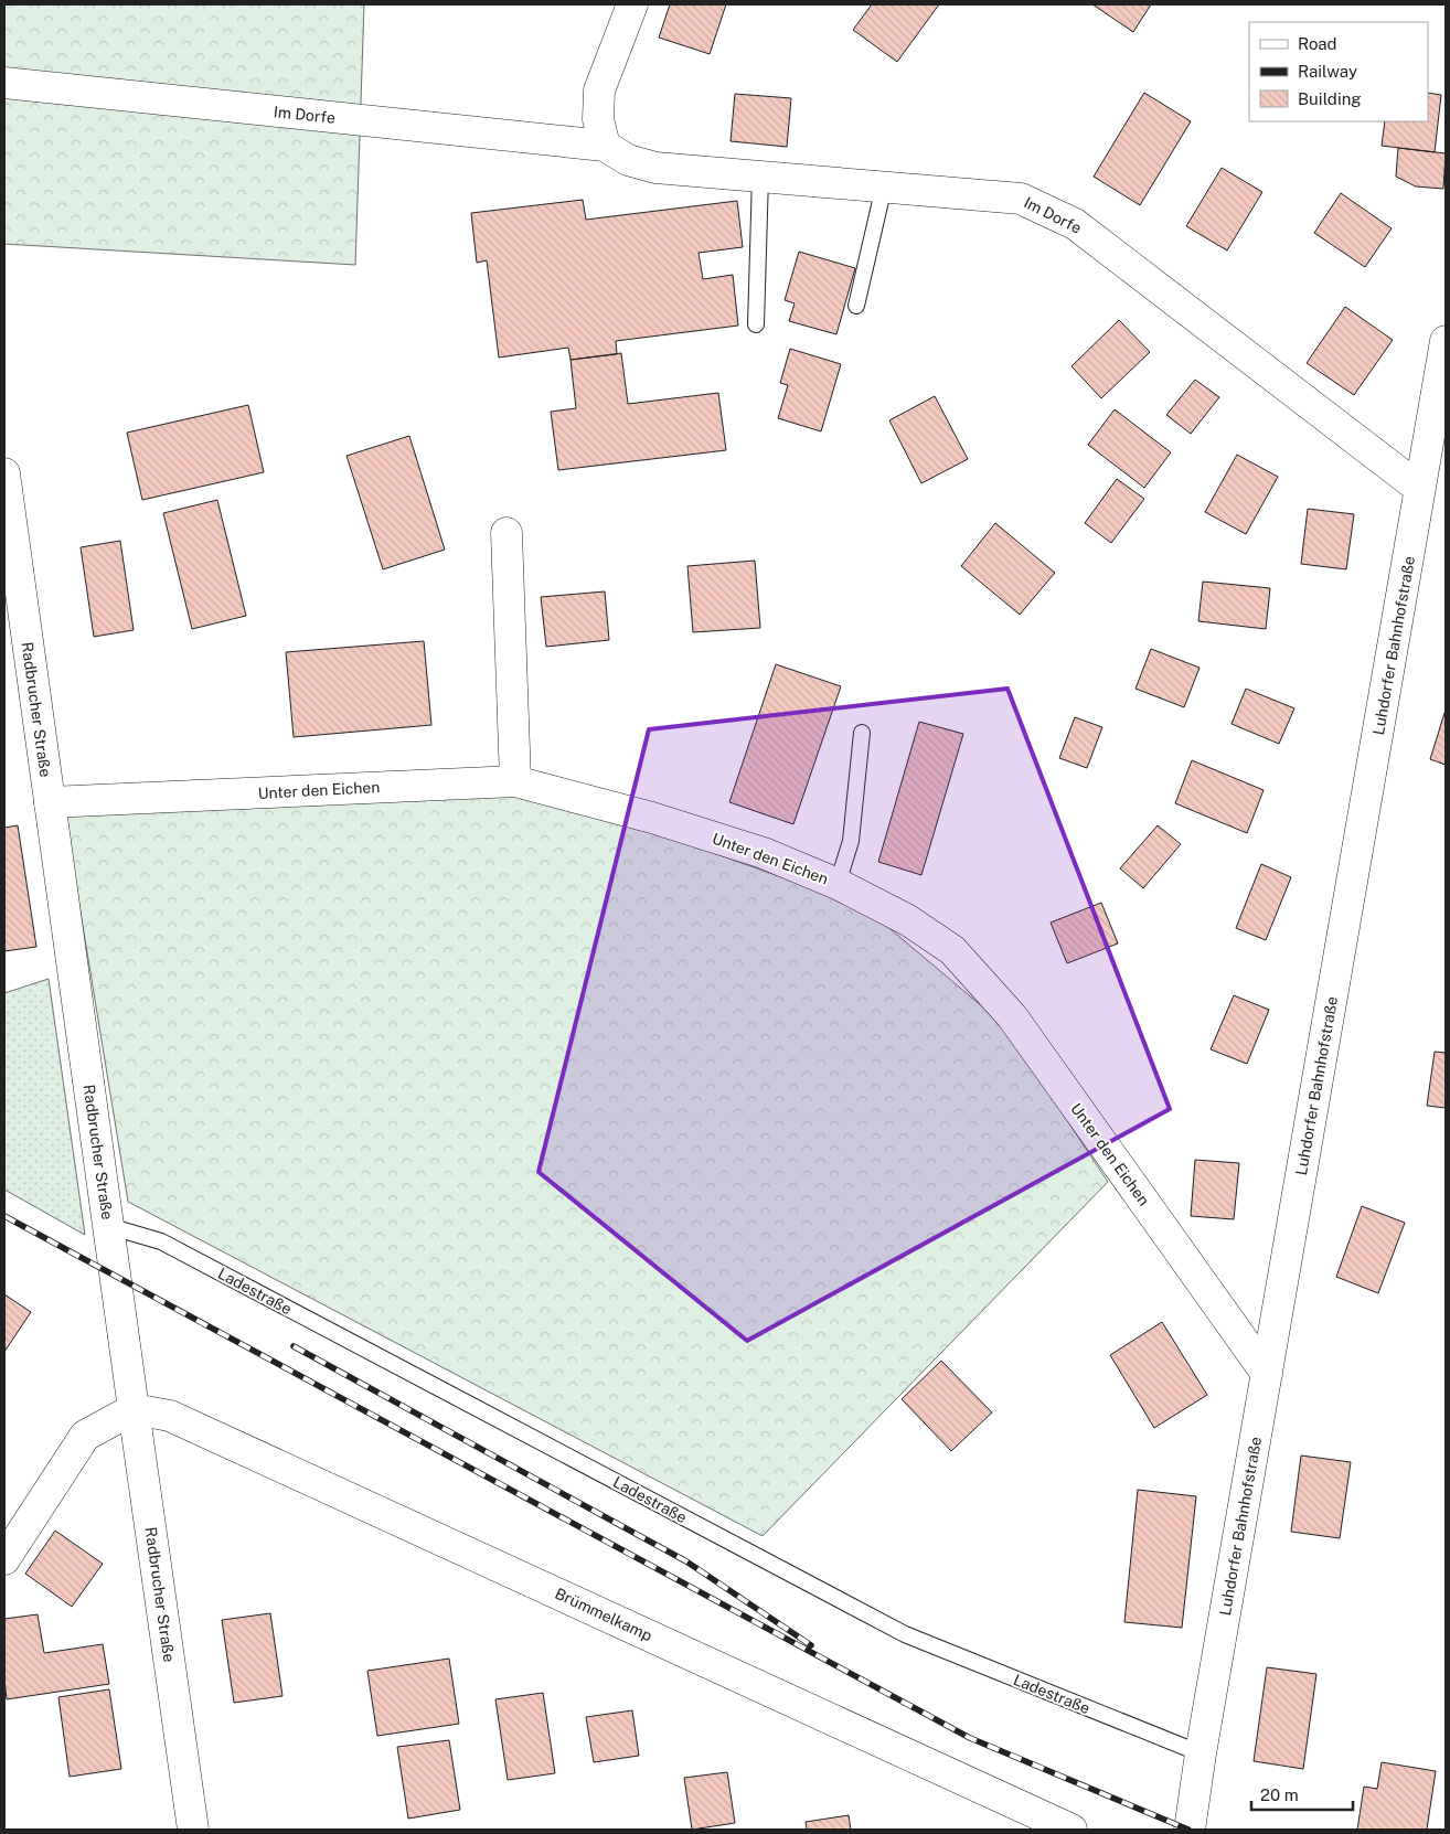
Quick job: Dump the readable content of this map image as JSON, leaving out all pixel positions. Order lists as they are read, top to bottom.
{
  "streets": {
    "street": [
      "Im Dorfe",
      "Luhdorfer Bahnhofstraße",
      "Radbrucher Straße",
      "Unter den Eichen",
      "Brümmelkamp"
    ],
    "lane": ["Ladestraße"]
  },
  "crossings": [
    ["Im Dorfe", "Luhdorfer Bahnhofstraße"],
    ["Luhdorfer Bahnhofstraße", "Unter den Eichen"],
    ["Luhdorfer Bahnhofstraße", "Ladestraße"],
    ["Radbrucher Straße", "Unter den Eichen"],
    ["Radbrucher Straße", "Ladestraße"],
    ["Radbrucher Straße", "Brümmelkamp"]
  ],
  "legend": ["Road", "Railway", "Building"],
  "scale_bar": "20 m"
}
